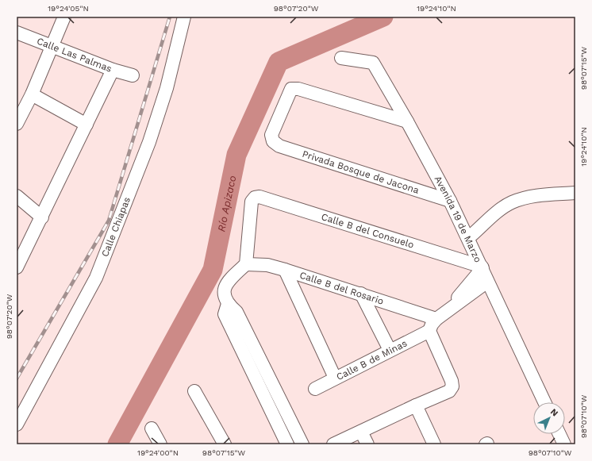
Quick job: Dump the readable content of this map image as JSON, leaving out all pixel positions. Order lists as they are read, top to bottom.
{
  "streets": {
    "street": [
      "Calle Las Palmas",
      "Privada Bosque de Jacona",
      "Avenida 19 de Marzo",
      "Calle Chiapas",
      "Calle B del Consuelo",
      "Calle B del Rosario",
      "Calle B de Minas"
    ]
  },
  "crossings": [
    ["Privada Bosque de Jacona", "Avenida 19 de Marzo"],
    ["Avenida 19 de Marzo", "Calle B del Consuelo"],
    ["Calle B del Consuelo", "Calle B del Rosario"]
  ],
  "water": ["Río Apizaco"],
  "north": "top right",
  "coordinates": [
    "19°24'05\"N",
    "98°07'20\"W",
    "19°24'10\"N",
    "98°07'15\"W",
    "98°07'10\"W",
    "19°24'00\"N"
  ]
}
